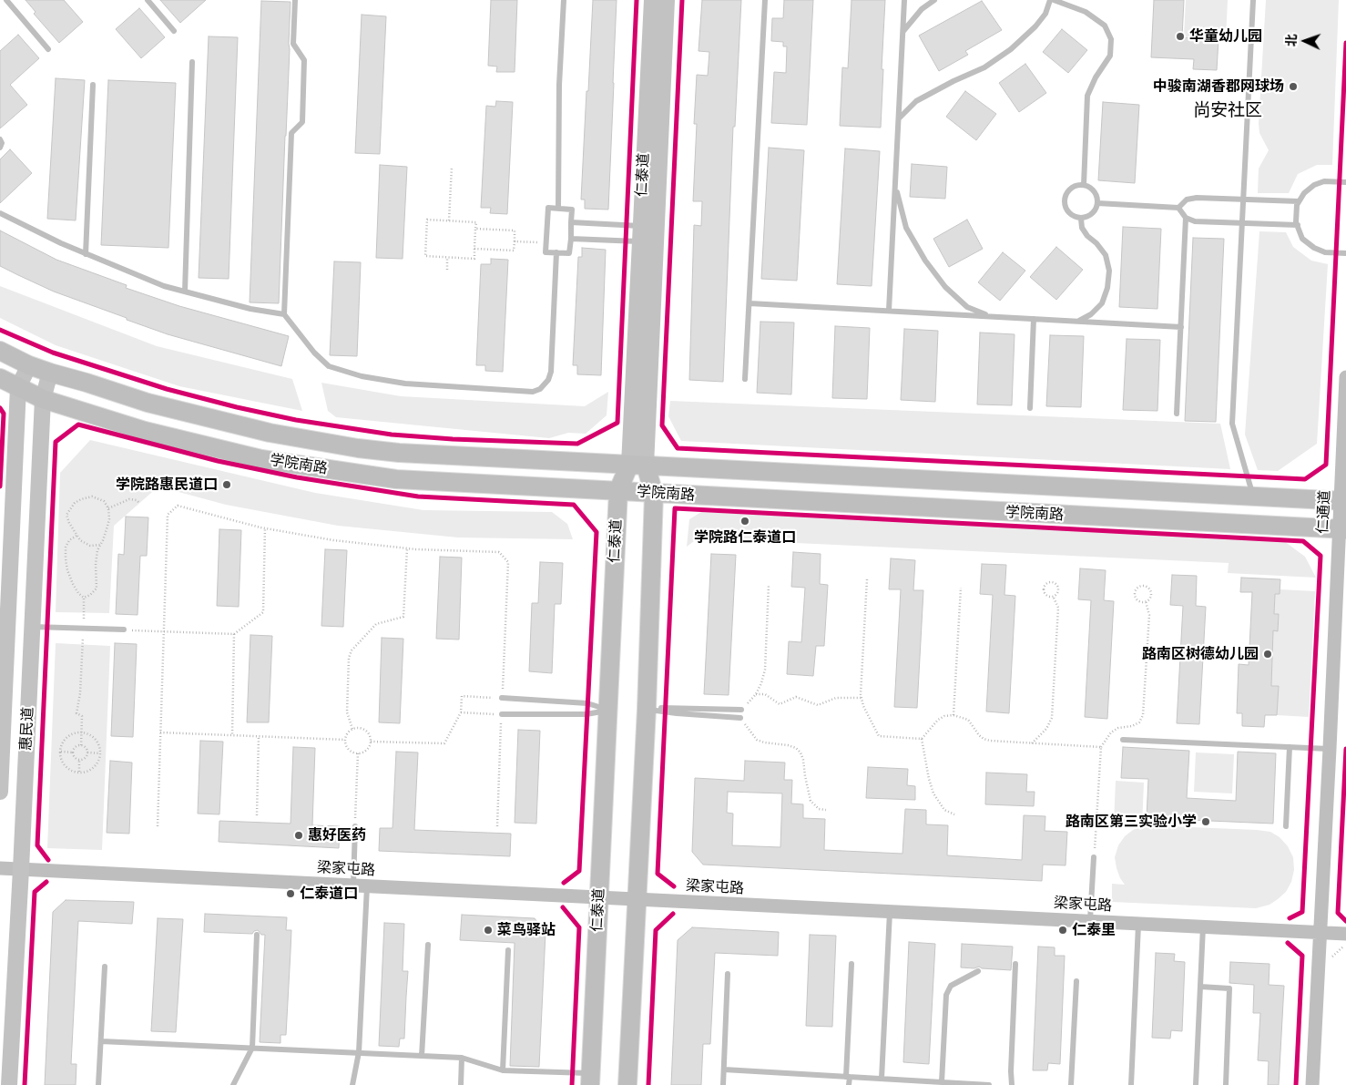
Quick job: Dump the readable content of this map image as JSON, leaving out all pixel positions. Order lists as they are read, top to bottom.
{
  "streets": {
    "main road": ["仁泰道", "学院南路", "惠民道"],
    "street": ["仁通道", "梁家屯路"]
  },
  "crossings": [
    ["仁泰道", "学院南路"],
    ["仁泰道", "梁家屯路"],
    ["学院南路", "仁通道"],
    ["学院南路", "惠民道"],
    ["仁通道", "梁家屯路"],
    ["惠民道", "梁家屯路"]
  ],
  "districts": ["尚安社区"],
  "places": [
    "华童幼儿园",
    "中骏南湖香郡网球场",
    "学院路惠民道口",
    "学院路仁泰道口",
    "路南区树德幼儿园",
    "路南区第三实验小学",
    "惠好医药",
    "仁泰道口",
    "菜鸟驿站",
    "仁泰里"
  ],
  "north": "left"
}
